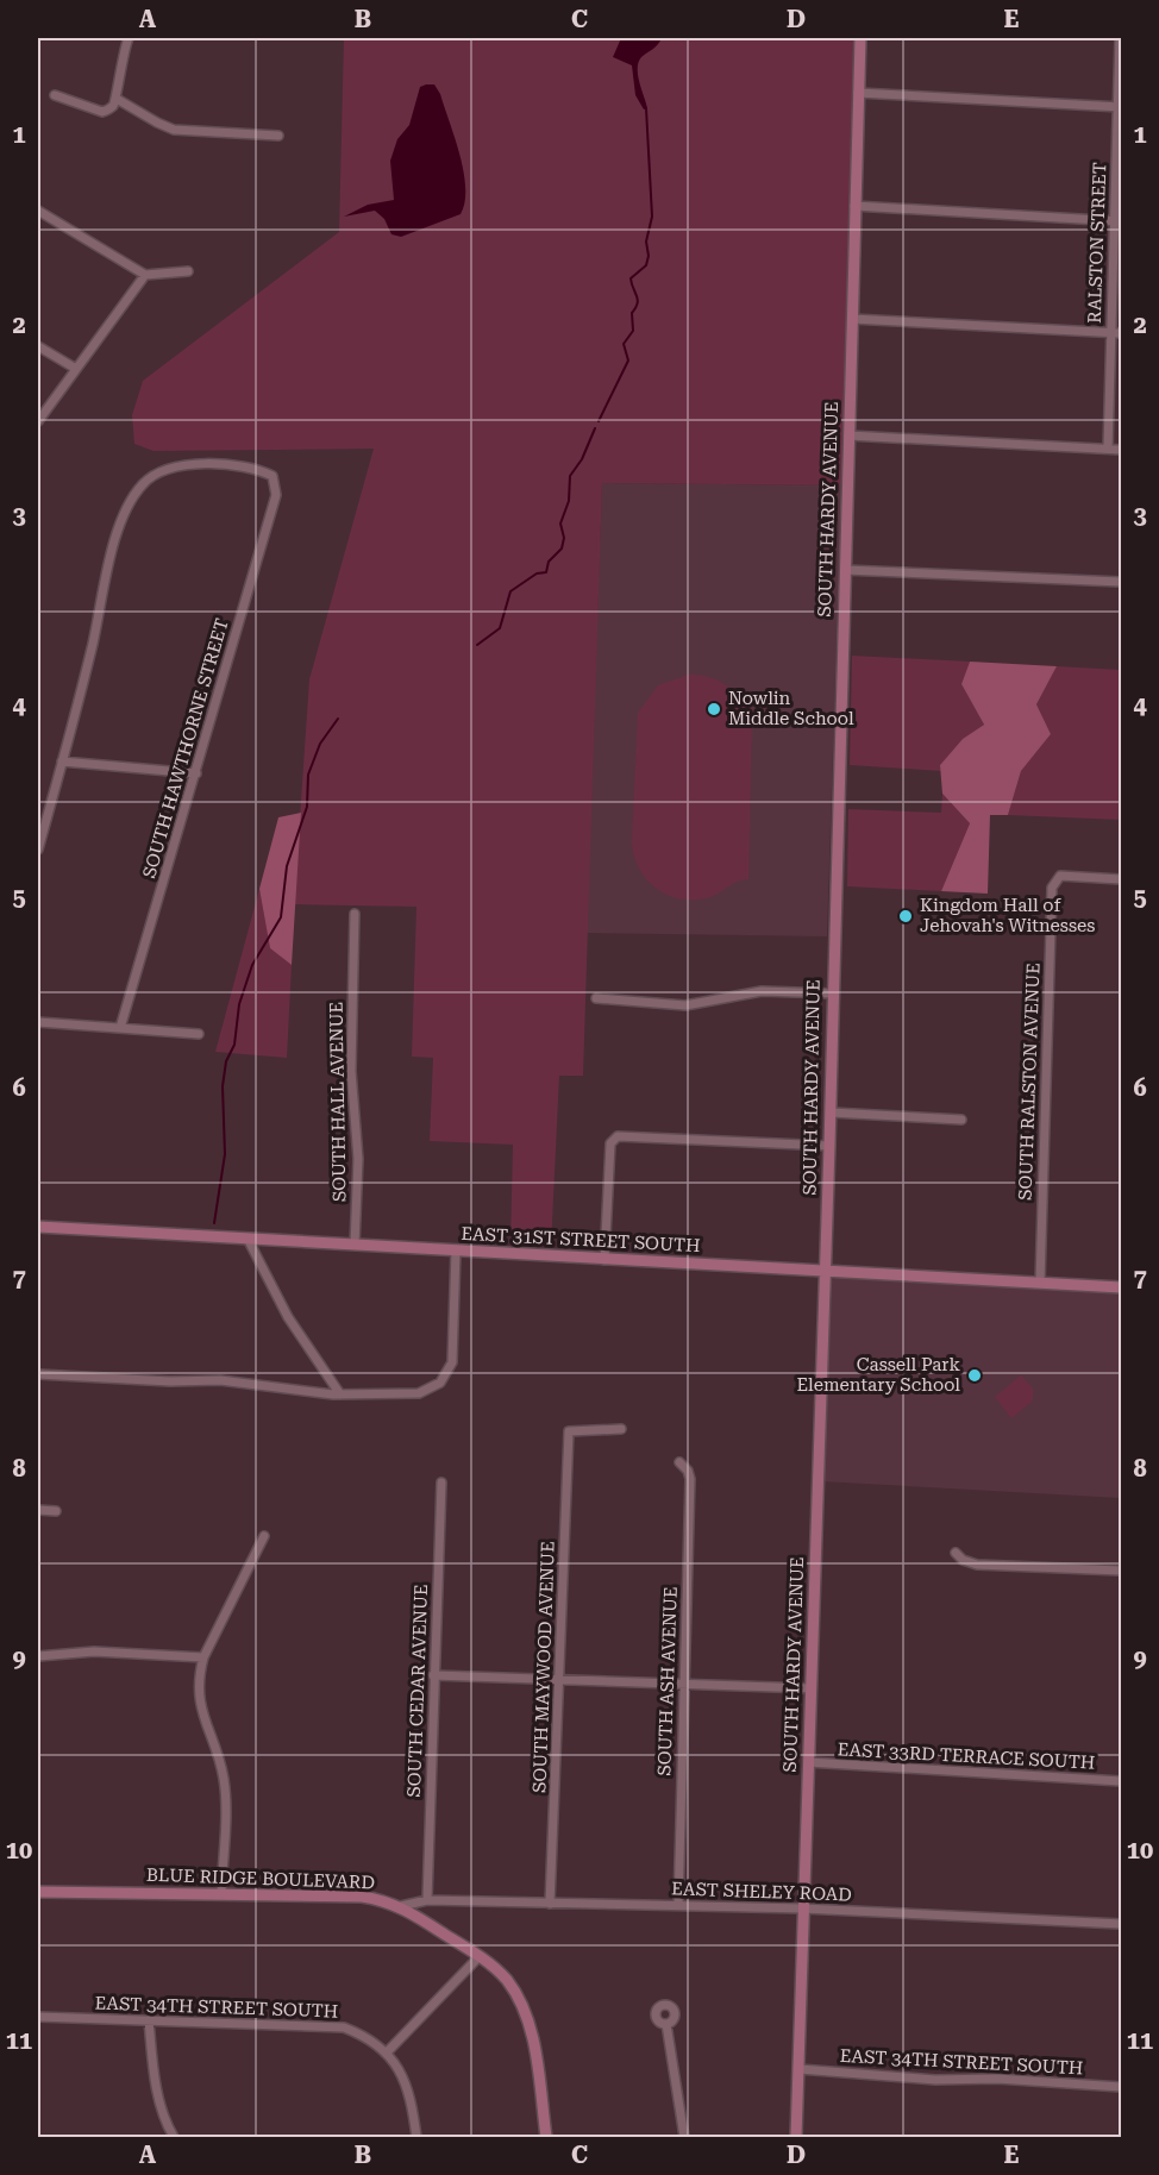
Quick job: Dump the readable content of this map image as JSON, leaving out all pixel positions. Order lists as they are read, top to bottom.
{
  "streets": {
    "street": [
      "RALSTON STREET",
      "SOUTH HARDY AVENUE",
      "SOUTH HAWTHORNE STREET",
      "SOUTH RALSTON AVENUE",
      "SOUTH HALL AVENUE",
      "EAST 31ST STREET SOUTH",
      "SOUTH MAYWOOD AVENUE",
      "SOUTH ASH AVENUE",
      "SOUTH CEDAR AVENUE",
      "EAST 33RD TERRACE SOUTH",
      "BLUE RIDGE BOULEVARD",
      "EAST SHELEY ROAD",
      "EAST 34TH STREET SOUTH"
    ]
  },
  "crossings": [
    ["SOUTH HARDY AVENUE", "EAST 31ST STREET SOUTH"],
    ["SOUTH HARDY AVENUE", "EAST 33RD TERRACE SOUTH"],
    ["SOUTH HARDY AVENUE", "EAST SHELEY ROAD"],
    ["SOUTH HARDY AVENUE", "EAST 34TH STREET SOUTH"],
    ["SOUTH RALSTON AVENUE", "EAST 31ST STREET SOUTH"],
    ["SOUTH HALL AVENUE", "EAST 31ST STREET SOUTH"],
    ["SOUTH MAYWOOD AVENUE", "EAST SHELEY ROAD"],
    ["SOUTH ASH AVENUE", "EAST SHELEY ROAD"],
    ["SOUTH CEDAR AVENUE", "EAST SHELEY ROAD"],
    ["BLUE RIDGE BOULEVARD", "EAST SHELEY ROAD"]
  ],
  "places": ["Nowlin Middle School", "Kingdom Hall of Jehovah's Witnesses", "Cassell Park Elementary School"],
  "grid": {
    "columns": [
      "A",
      "B",
      "C",
      "D",
      "E"
    ],
    "rows": [
      "1",
      "2",
      "3",
      "4",
      "5",
      "6",
      "7",
      "8",
      "9",
      "10",
      "11"
    ]
  }
}
